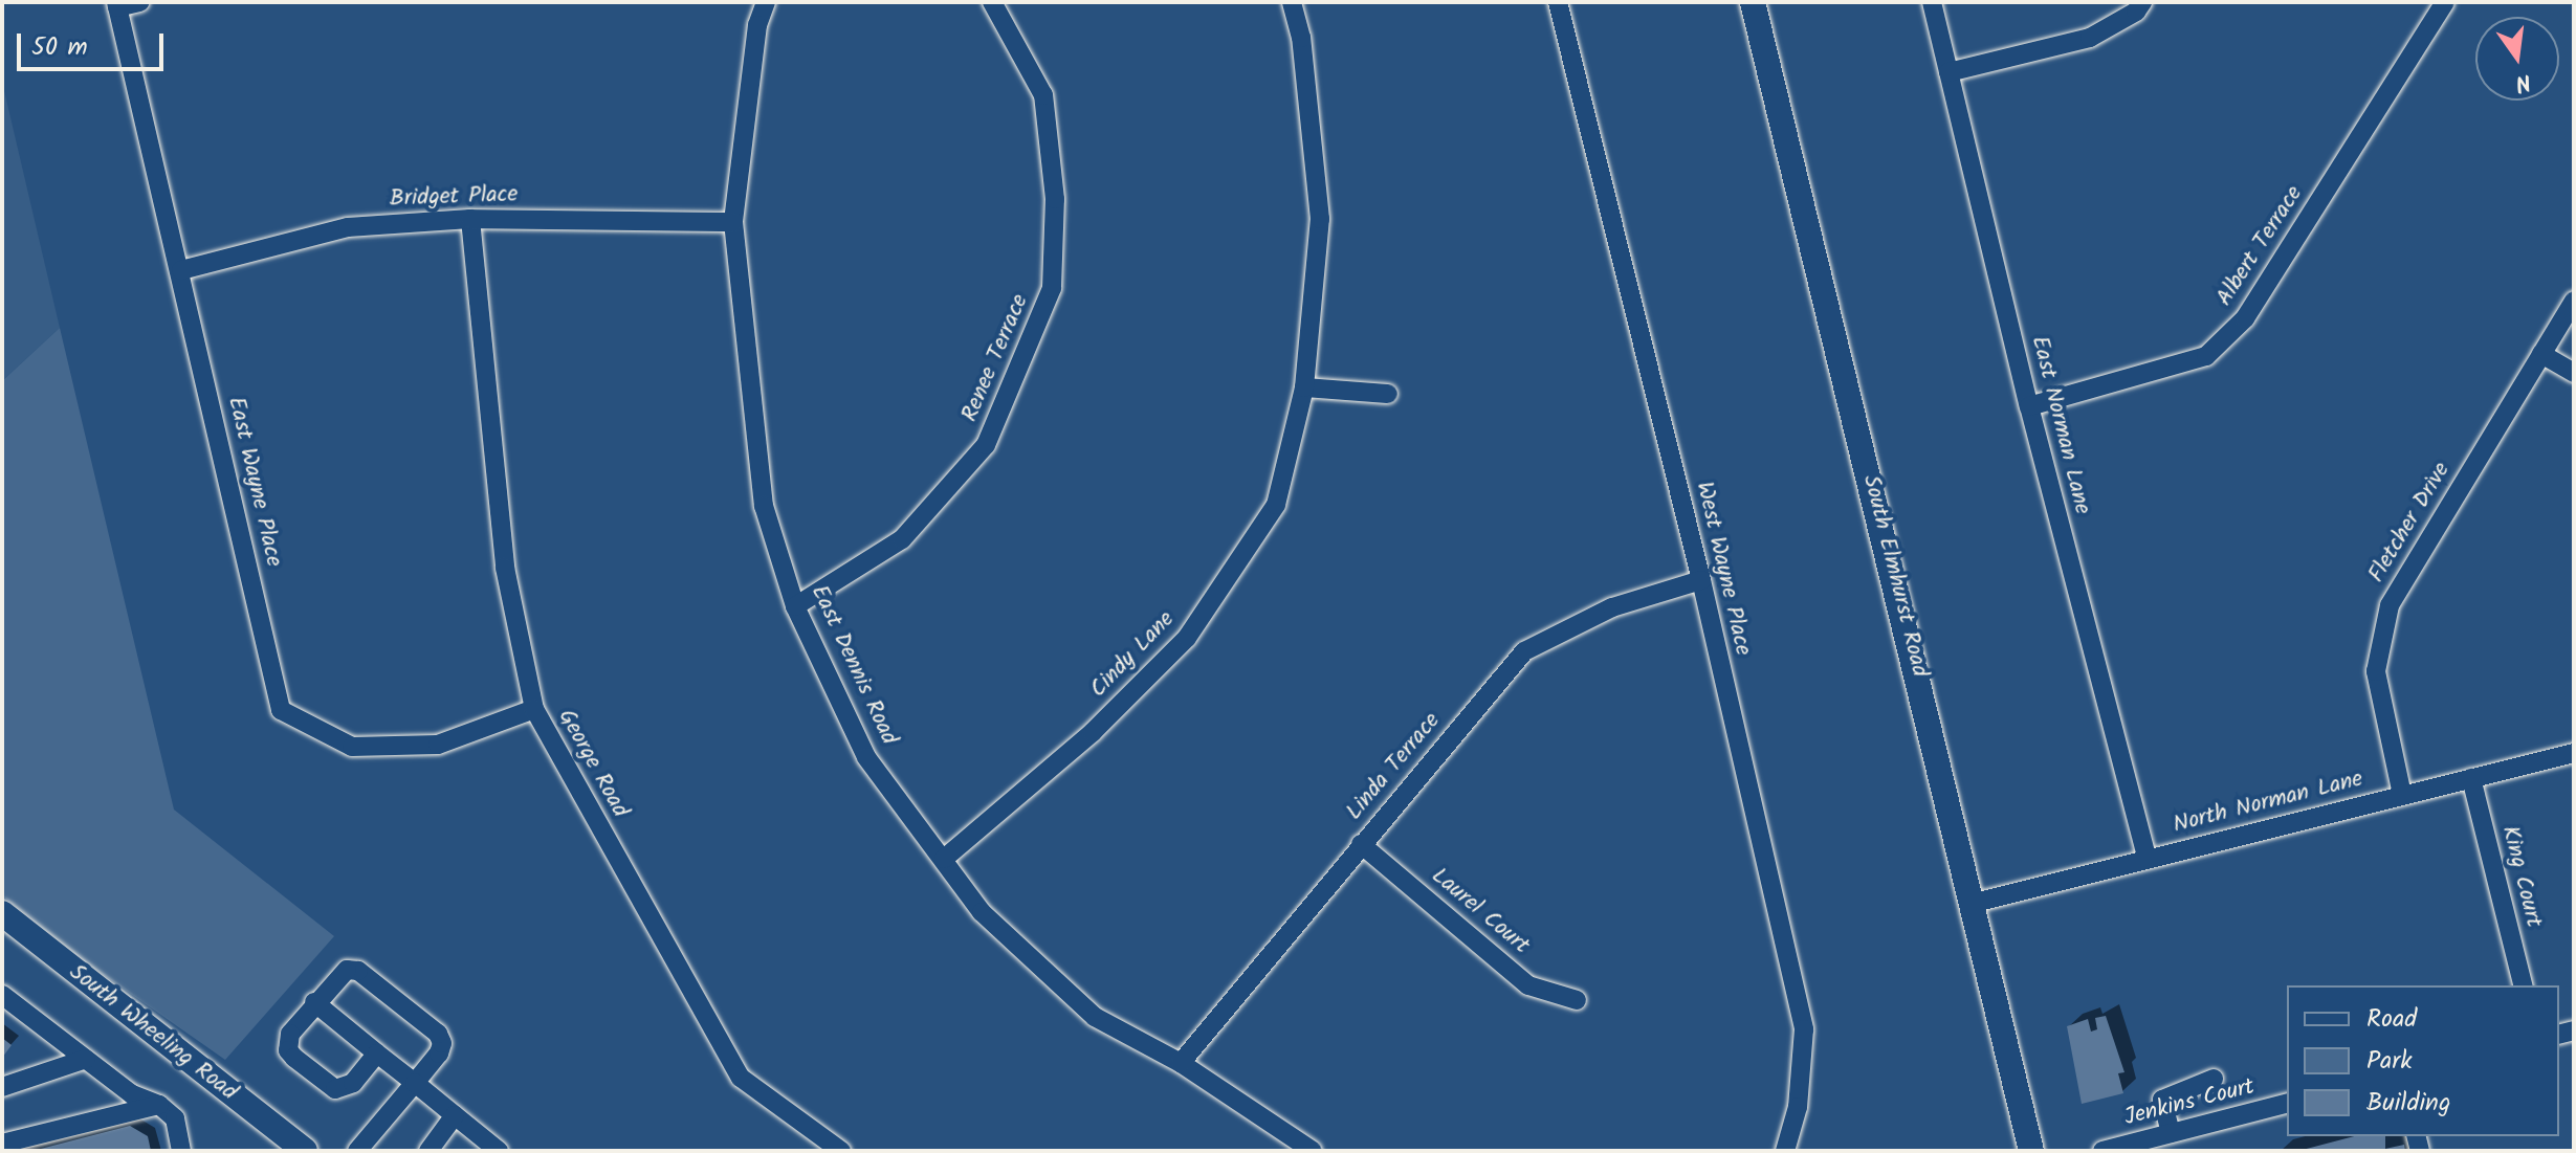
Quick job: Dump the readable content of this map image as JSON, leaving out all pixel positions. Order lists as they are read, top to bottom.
{
  "streets": {
    "main road": ["South Elmhurst Road", "South Wheeling Road"],
    "street": [
      "Bridget Place",
      "Albert Terrace",
      "Renee Terrace",
      "East Norman Lane",
      "East Wayne Place",
      "Fletcher Drive",
      "West Wayne Place",
      "Cindy Lane",
      "East Dennis Road",
      "George Road",
      "Linda Terrace",
      "North Norman Lane",
      "King Court",
      "Laurel Court",
      "Jenkins Court"
    ]
  },
  "crossings": [
    ["Bridget Place", "East Wayne Place"],
    ["Bridget Place", "East Dennis Road"],
    ["Bridget Place", "George Road"],
    ["Albert Terrace", "East Norman Lane"],
    ["Renee Terrace", "East Dennis Road"],
    ["East Norman Lane", "North Norman Lane"],
    ["East Wayne Place", "George Road"],
    ["Fletcher Drive", "North Norman Lane"],
    ["West Wayne Place", "Linda Terrace"],
    ["South Elmhurst Road", "North Norman Lane"],
    ["Cindy Lane", "East Dennis Road"],
    ["East Dennis Road", "Linda Terrace"],
    ["Linda Terrace", "Laurel Court"],
    ["North Norman Lane", "King Court"]
  ],
  "legend": ["Road", "Park", "Building"],
  "scale_bar": "50 m",
  "north": "bottom"
}
